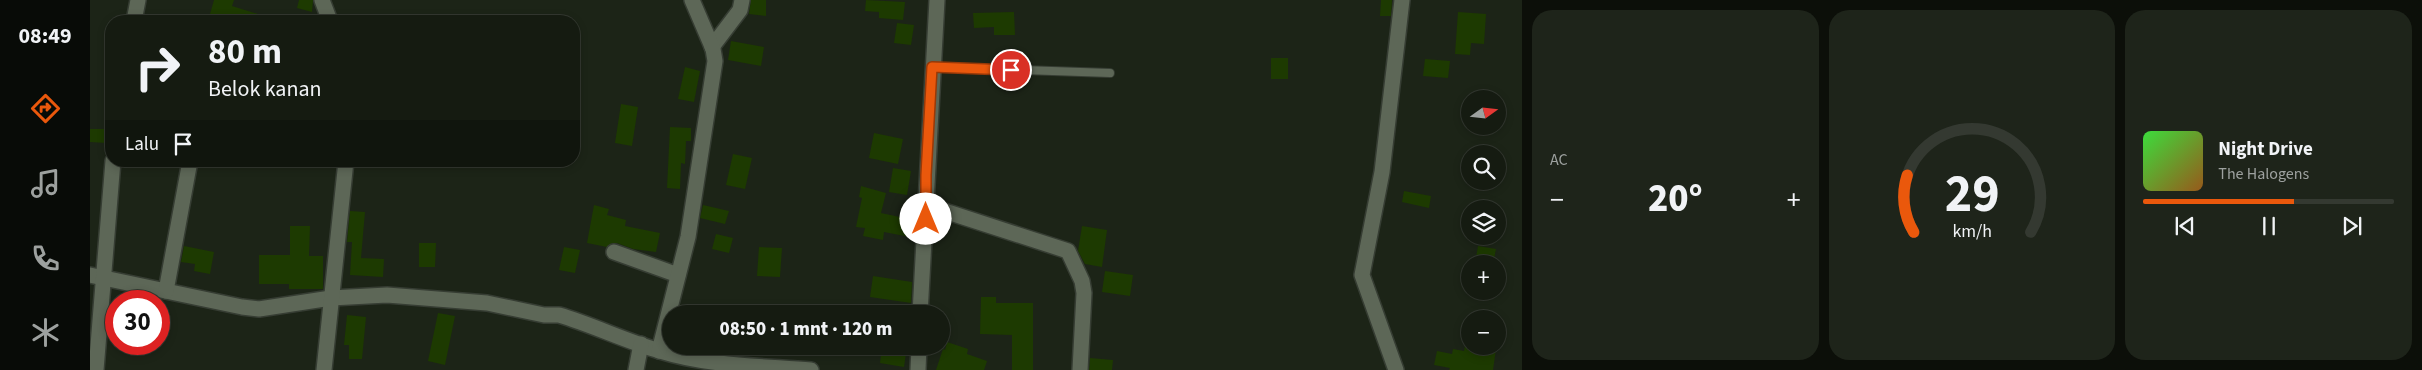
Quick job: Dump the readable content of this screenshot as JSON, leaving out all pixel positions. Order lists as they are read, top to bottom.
{
  "north": "right",
  "page": {
    "tabs": "08:49",
    "tile": "AC",
    "turn": ["80 m", "Belok kanan"],
    "map_buttons": ["+", "−"],
    "then": "Lalu",
    "song": ["Night Drive", "The Halogens"],
    "heat": ["−", "20°", "+"],
    "limit": "30",
    "trip": "08:50 · 1 mnt · 120 m",
    "gauge": ["29", "km/h"]
  }
}
